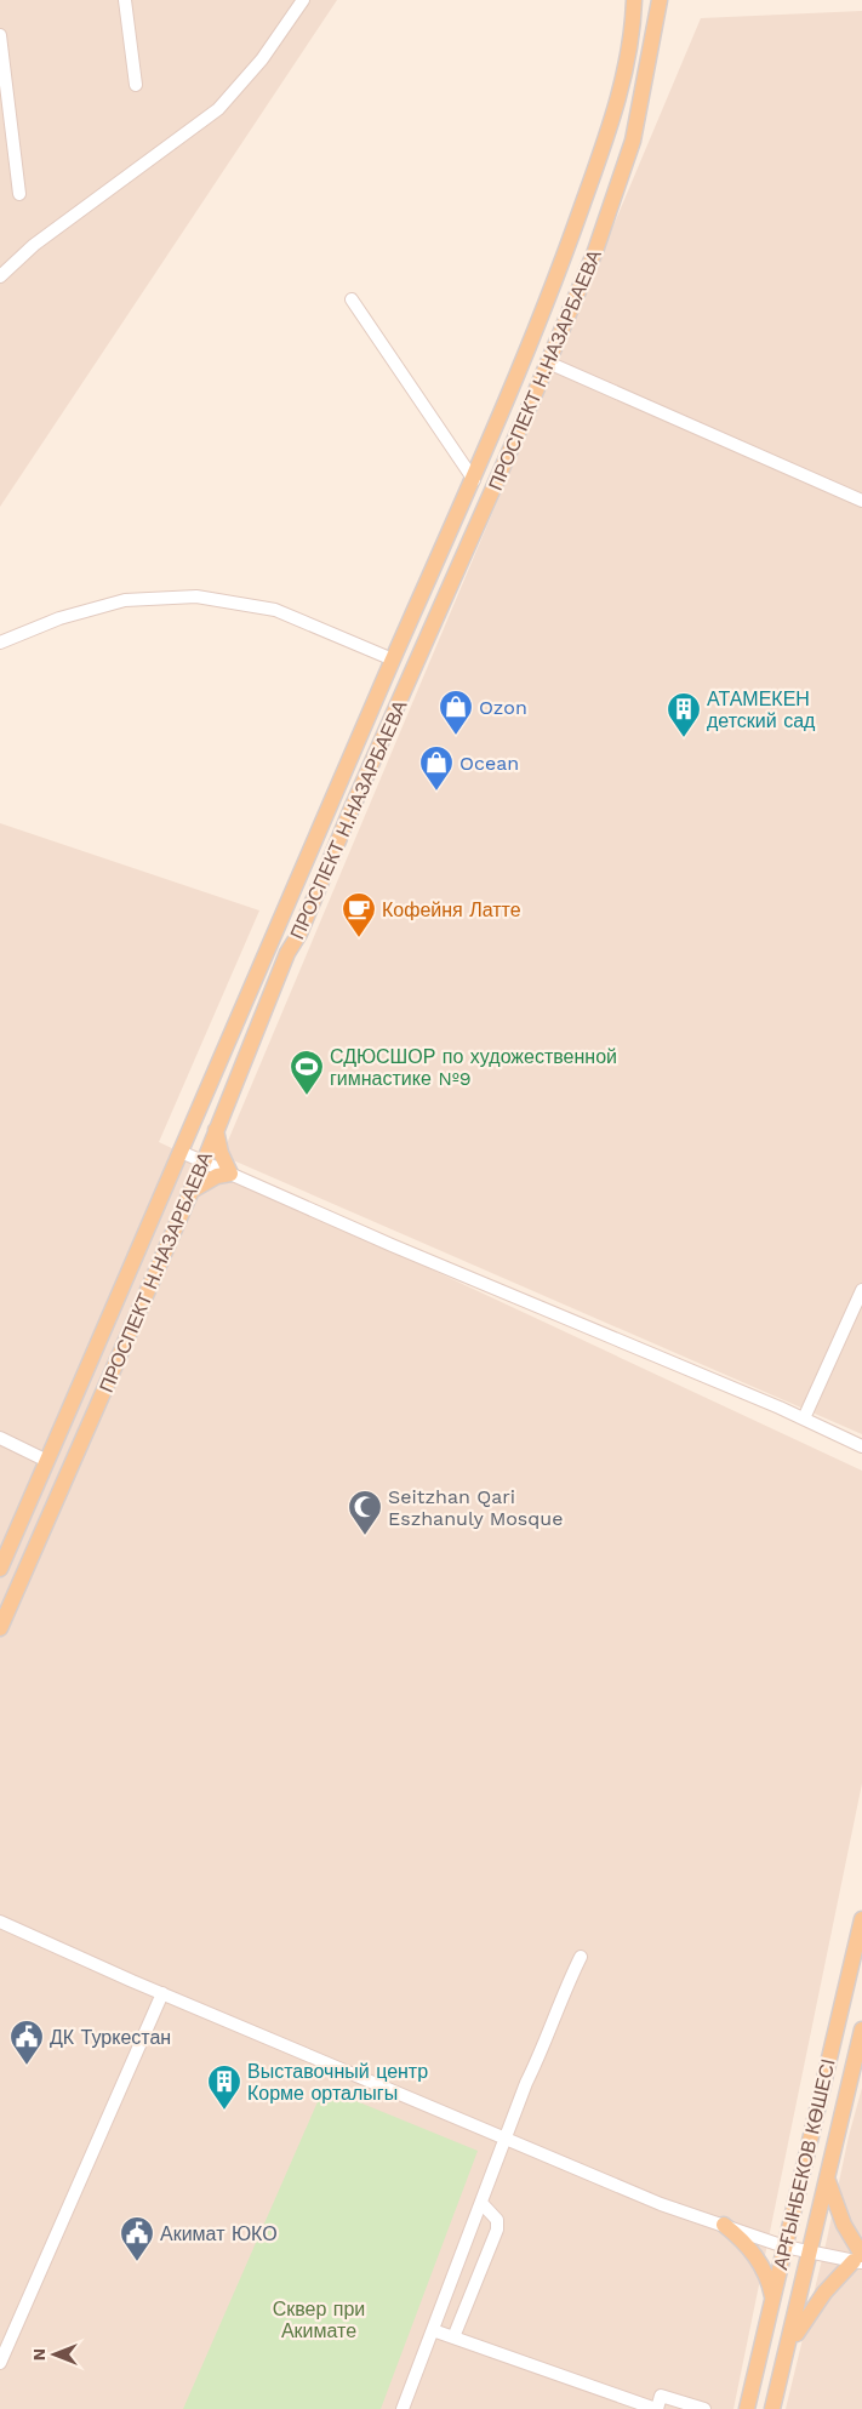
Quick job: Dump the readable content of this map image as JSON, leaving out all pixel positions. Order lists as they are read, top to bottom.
{
  "streets": {
    "main road": ["ПРОСПЕКТ Н.НАЗАРБАЕВА", "АРҒЫНБЕКОВ КӨШЕСІ"]
  },
  "parks": ["Сквер при Акимате"],
  "places": {
    "shop": ["Ozon", "Ocean"],
    "building": ["АТАМЕКЕН детский сад", "Выставочный центр Корме орталыгы"],
    "cafe": ["Кофейня Латте"],
    "sports": ["СДЮСШОР по художественной гимнастике №9"],
    "mosque": ["Seitzhan Qari Eszhanuly Mosque"],
    "public building": ["ДК Туркестан", "Акимат ЮКО"]
  },
  "north": "left"
}
